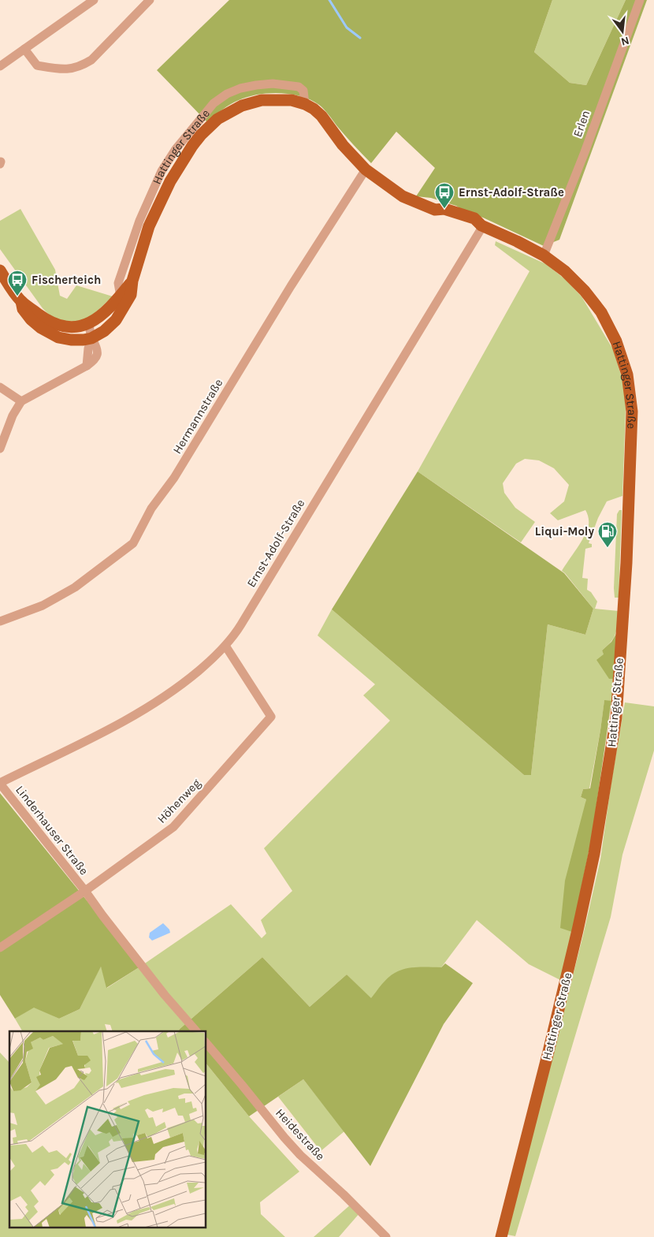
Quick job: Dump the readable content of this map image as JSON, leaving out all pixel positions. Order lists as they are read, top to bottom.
{
  "streets": {
    "main road": ["Hattinger Straße"],
    "street": [
      "Erlen",
      "Hermannstraße",
      "Ernst-Adolf-Straße",
      "Höhenweg",
      "Linderhauser Straße",
      "Heidestraße"
    ]
  },
  "crossings": [
    ["Erlen", "Hattinger Straße"],
    ["Hattinger Straße", "Hermannstraße"],
    ["Hattinger Straße", "Ernst-Adolf-Straße"],
    ["Ernst-Adolf-Straße", "Höhenweg"],
    ["Ernst-Adolf-Straße", "Linderhauser Straße"],
    ["Höhenweg", "Linderhauser Straße"]
  ],
  "places": {
    "bus stop": ["Ernst-Adolf-Straße", "Fischerteich"],
    "fuel station": ["Liqui-Moly"]
  },
  "north": "bottom"
}
